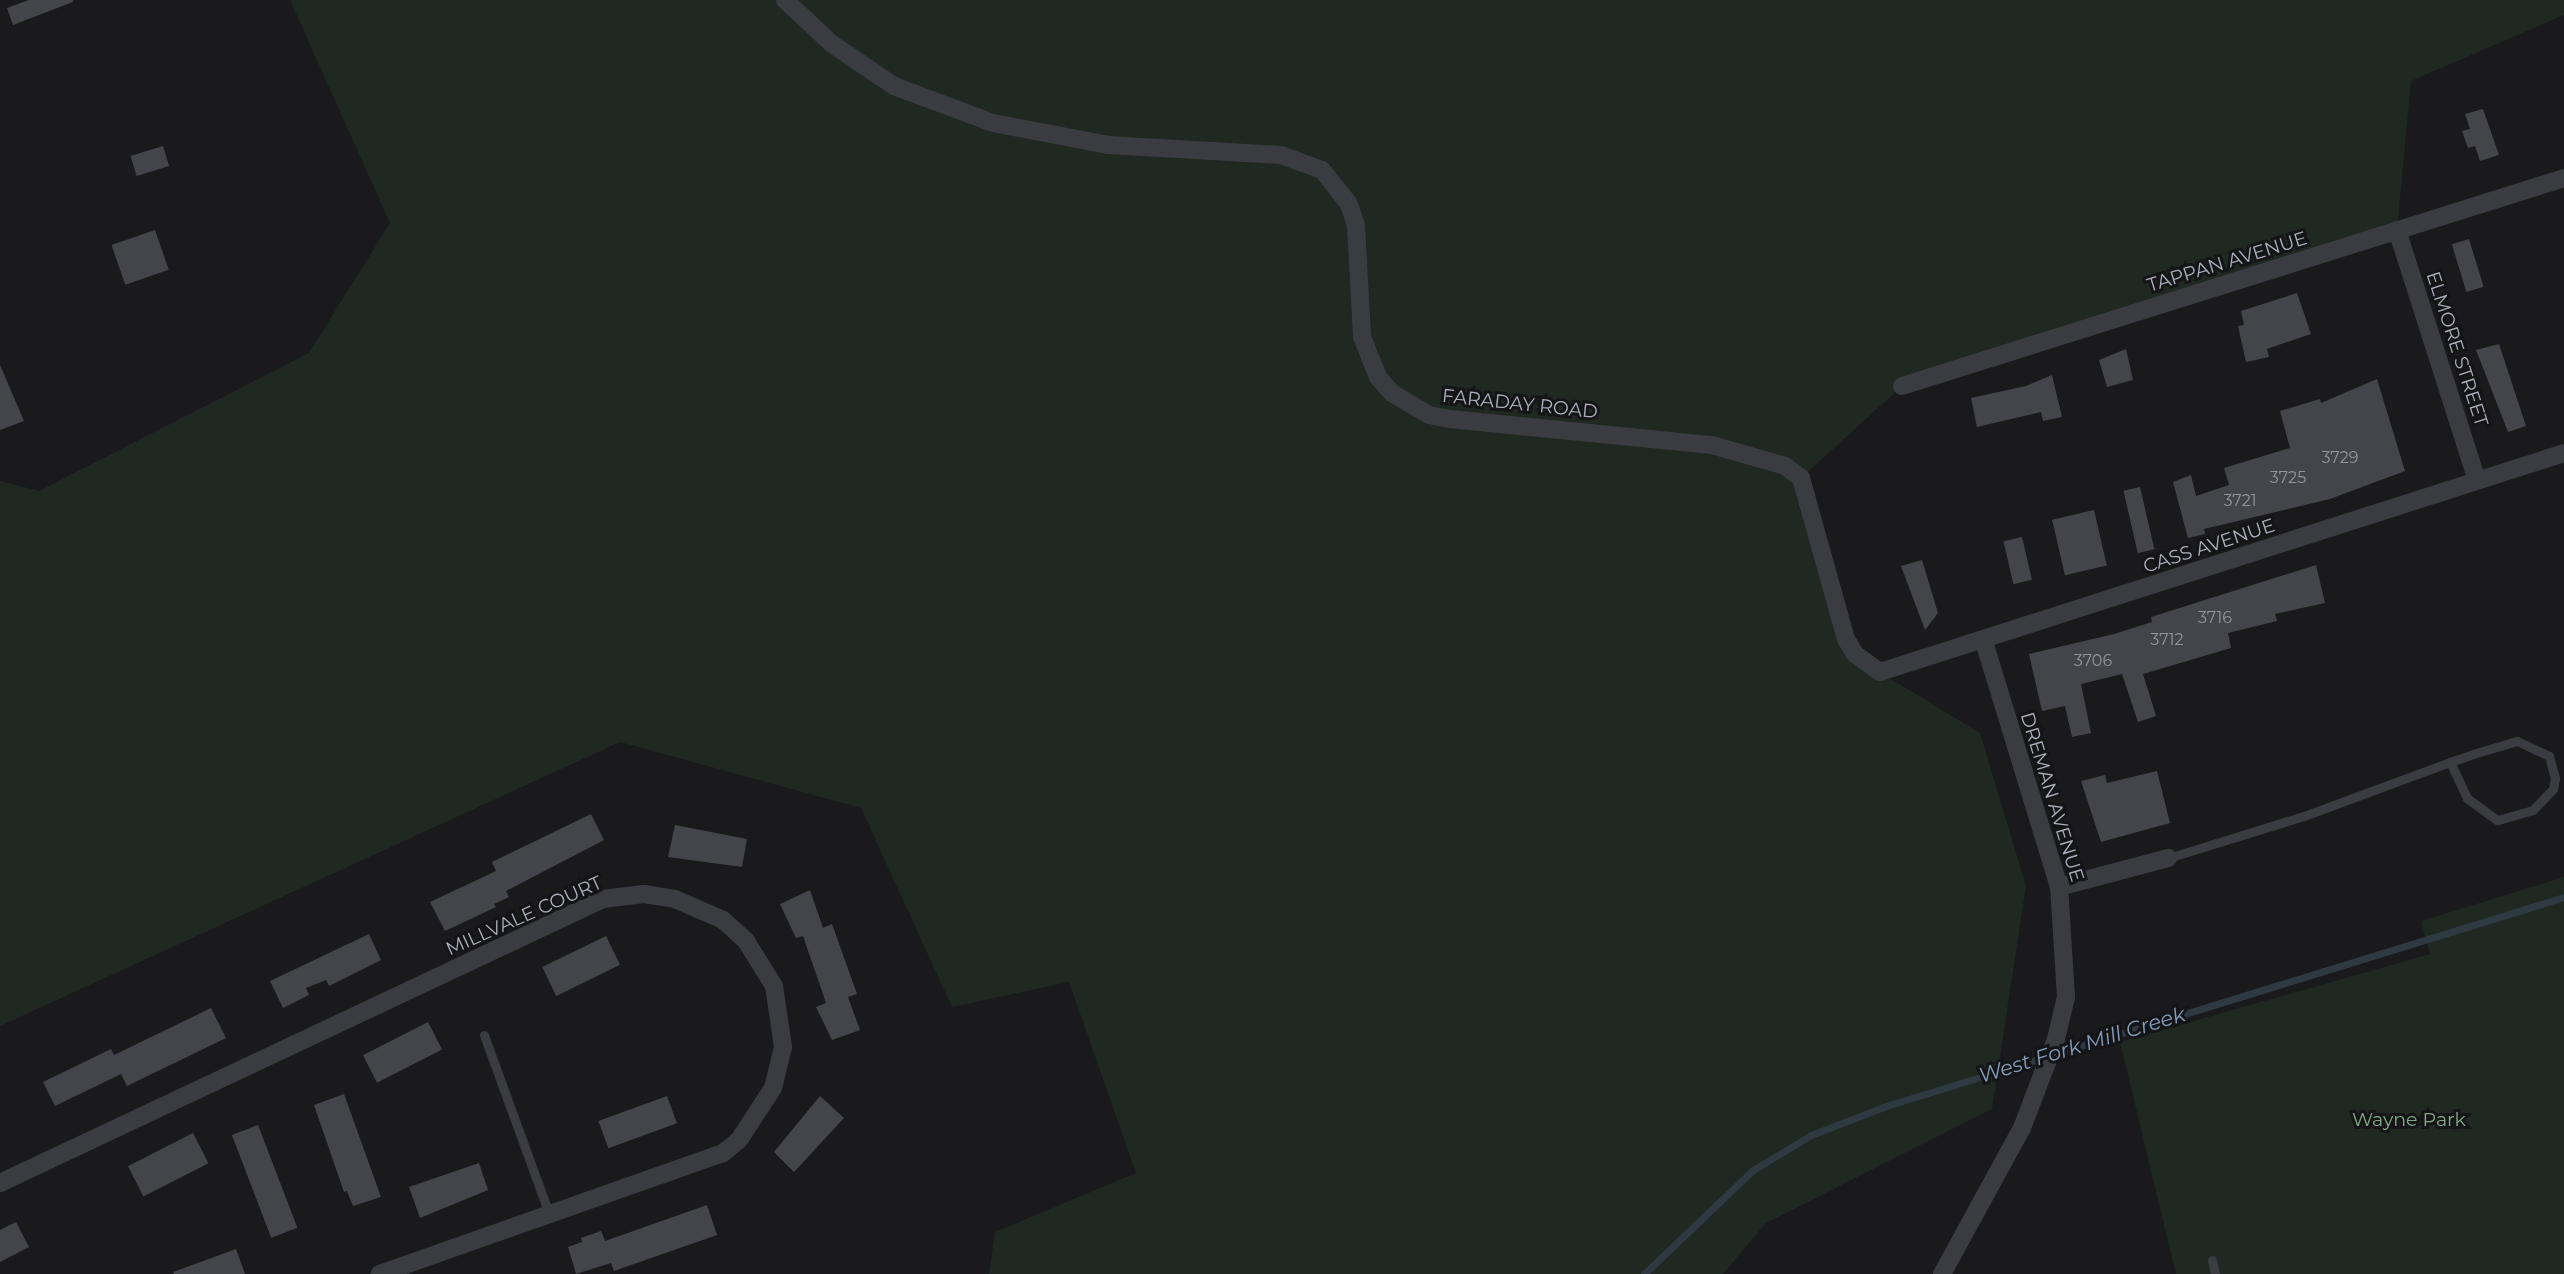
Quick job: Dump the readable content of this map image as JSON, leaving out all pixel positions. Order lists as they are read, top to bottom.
{
  "streets": {
    "street": [
      "TAPPAN AVENUE",
      "ELMORE STREET",
      "FARADAY ROAD",
      "CASS AVENUE",
      "DREMAN AVENUE",
      "MILLVALE COURT"
    ]
  },
  "crossings": [
    ["TAPPAN AVENUE", "ELMORE STREET"],
    ["ELMORE STREET", "CASS AVENUE"],
    ["FARADAY ROAD", "CASS AVENUE"],
    ["CASS AVENUE", "DREMAN AVENUE"]
  ],
  "water": ["West Fork Mill Creek"],
  "parks": ["Wayne Park"],
  "house_numbers": [
    "3729",
    "3725",
    "3721",
    "3716",
    "3712",
    "3706"
  ]
}
